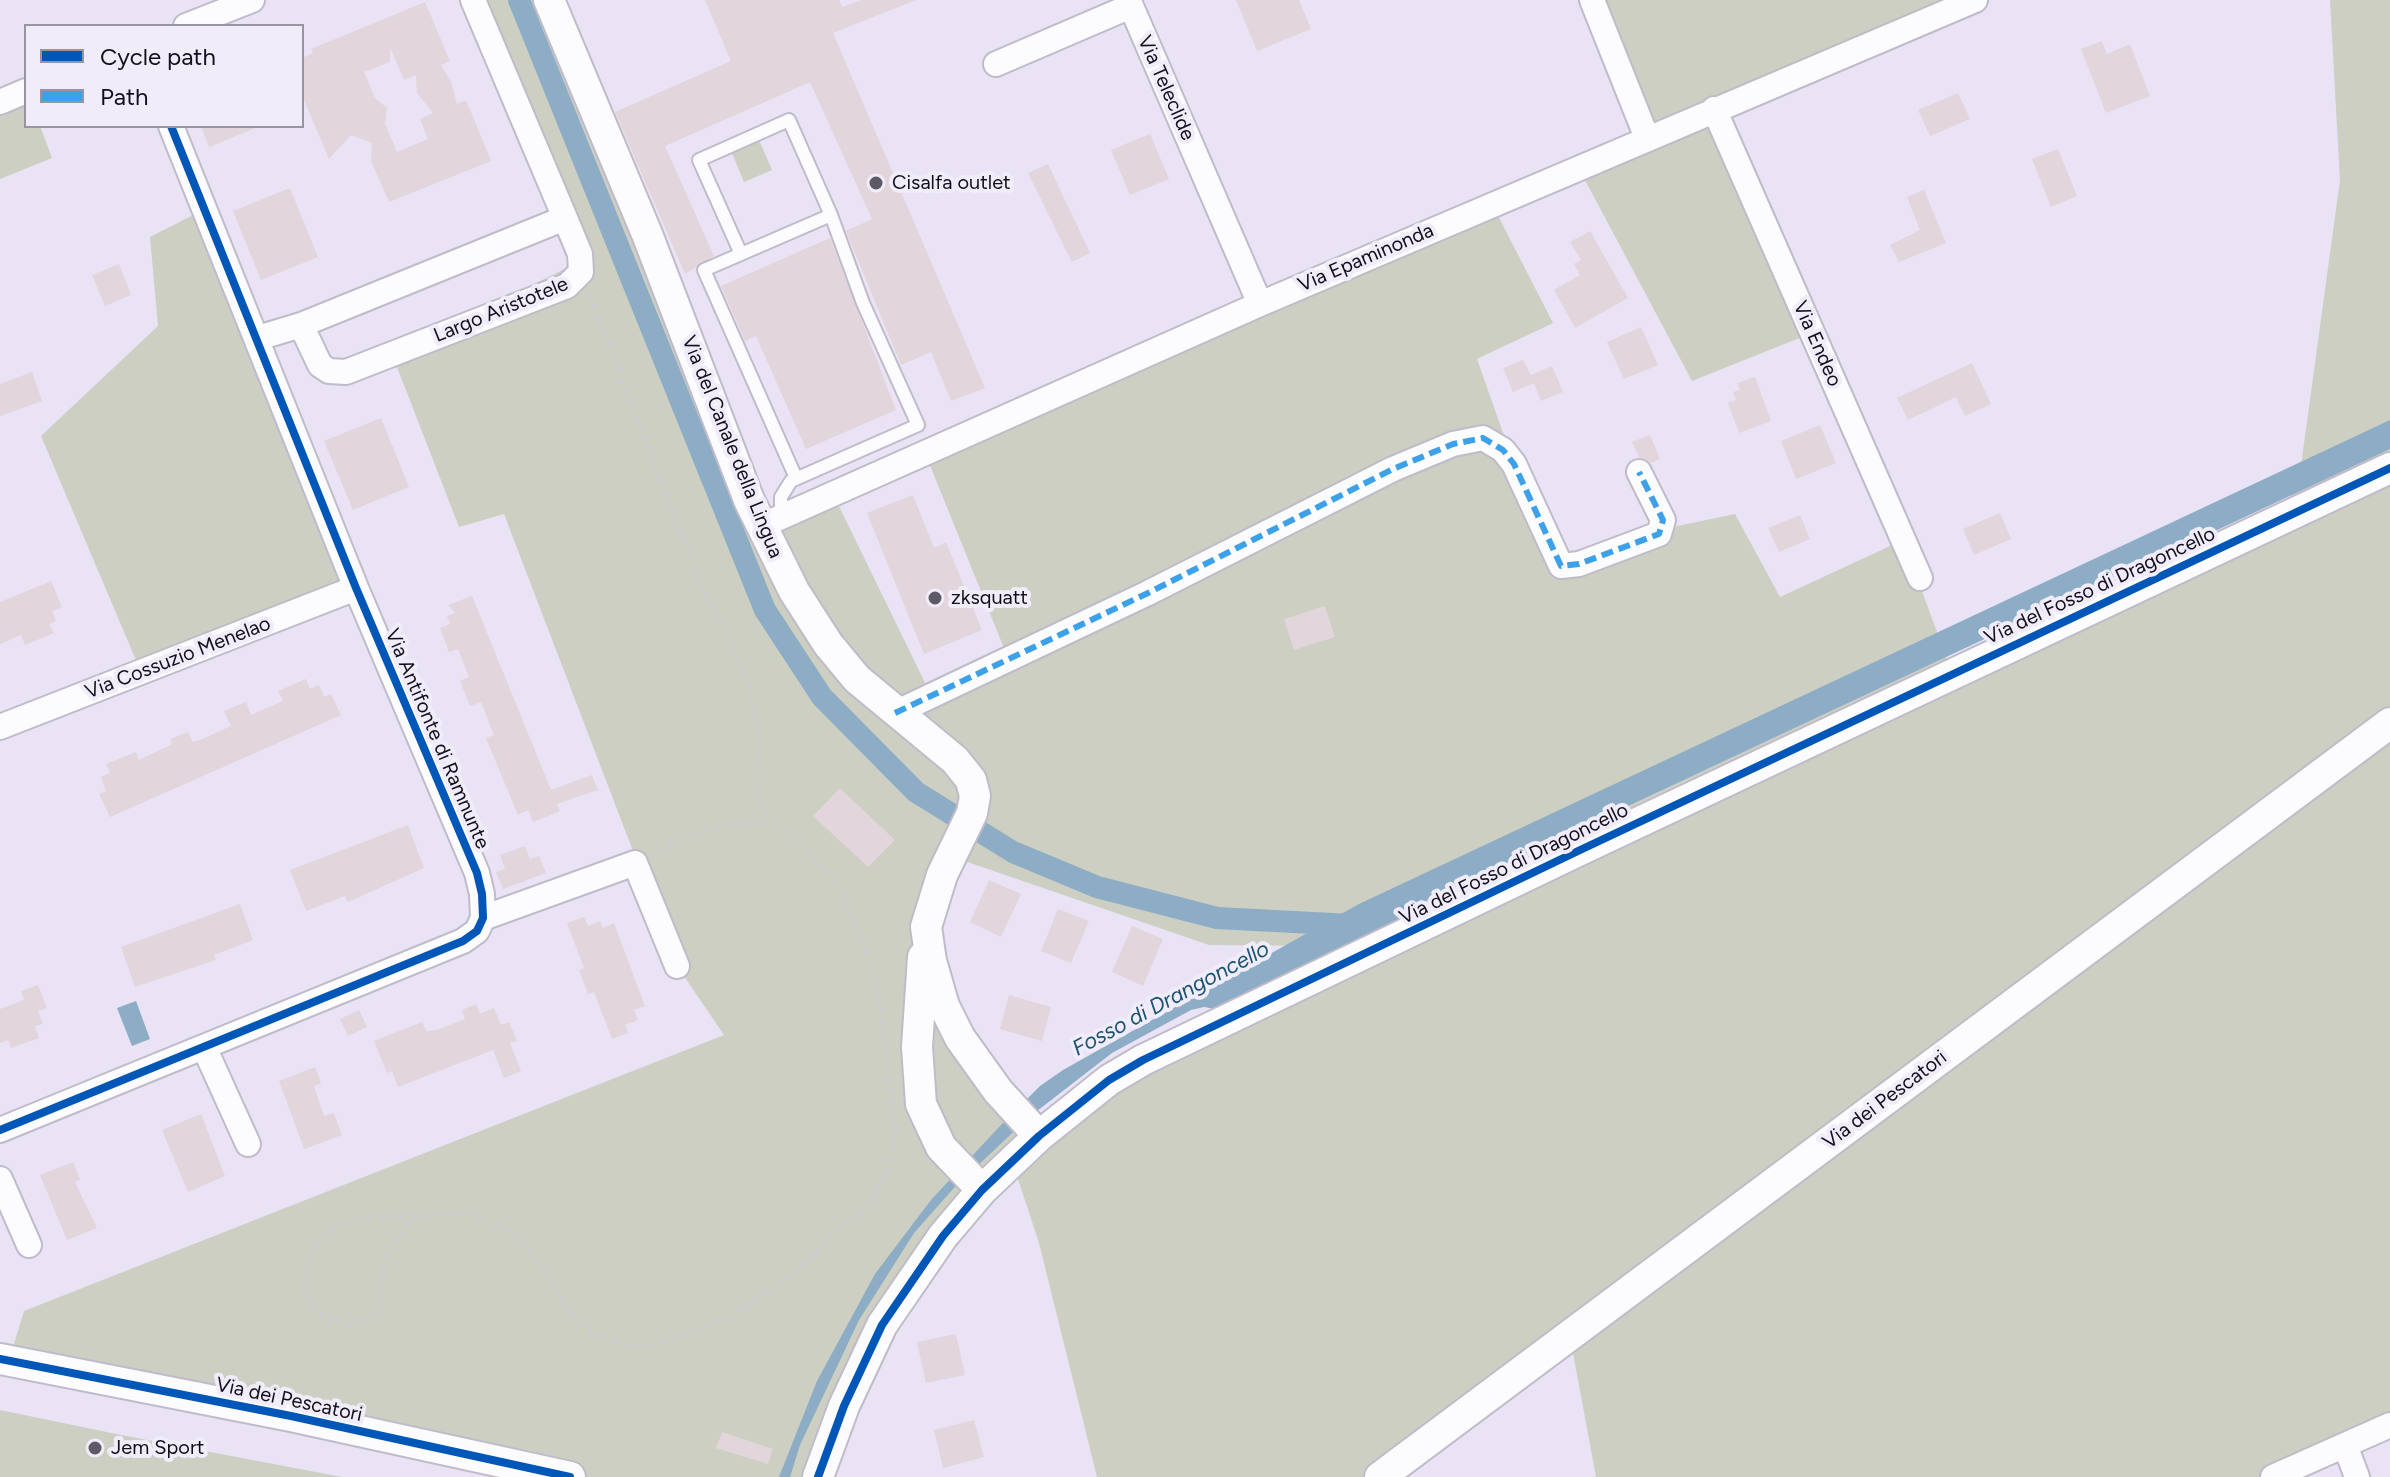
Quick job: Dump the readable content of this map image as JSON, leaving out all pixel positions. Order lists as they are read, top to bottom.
{
  "streets": {
    "street": [
      "Via Teleclide",
      "Via Epaminonda",
      "Largo Aristotele",
      "Via Endeo",
      "Via del Canale della Lingua",
      "Via del Fosso di Dragoncello",
      "Via Cossuzio Menelao",
      "Via Antifonte di Ramnunte",
      "Via dei Pescatori"
    ]
  },
  "crossings": [
    ["Via Teleclide", "Via Epaminonda"],
    ["Via Epaminonda", "Via Endeo"],
    ["Via Epaminonda", "Via del Canale della Lingua"],
    ["Via del Canale della Lingua", "Via del Fosso di Dragoncello"],
    ["Via Cossuzio Menelao", "Via Antifonte di Ramnunte"]
  ],
  "water": ["Fosso di Drangoncello"],
  "places": ["Cisalfa outlet", "zksquatt", "Jem Sport"],
  "legend": ["Cycle path", "Path"]
}
